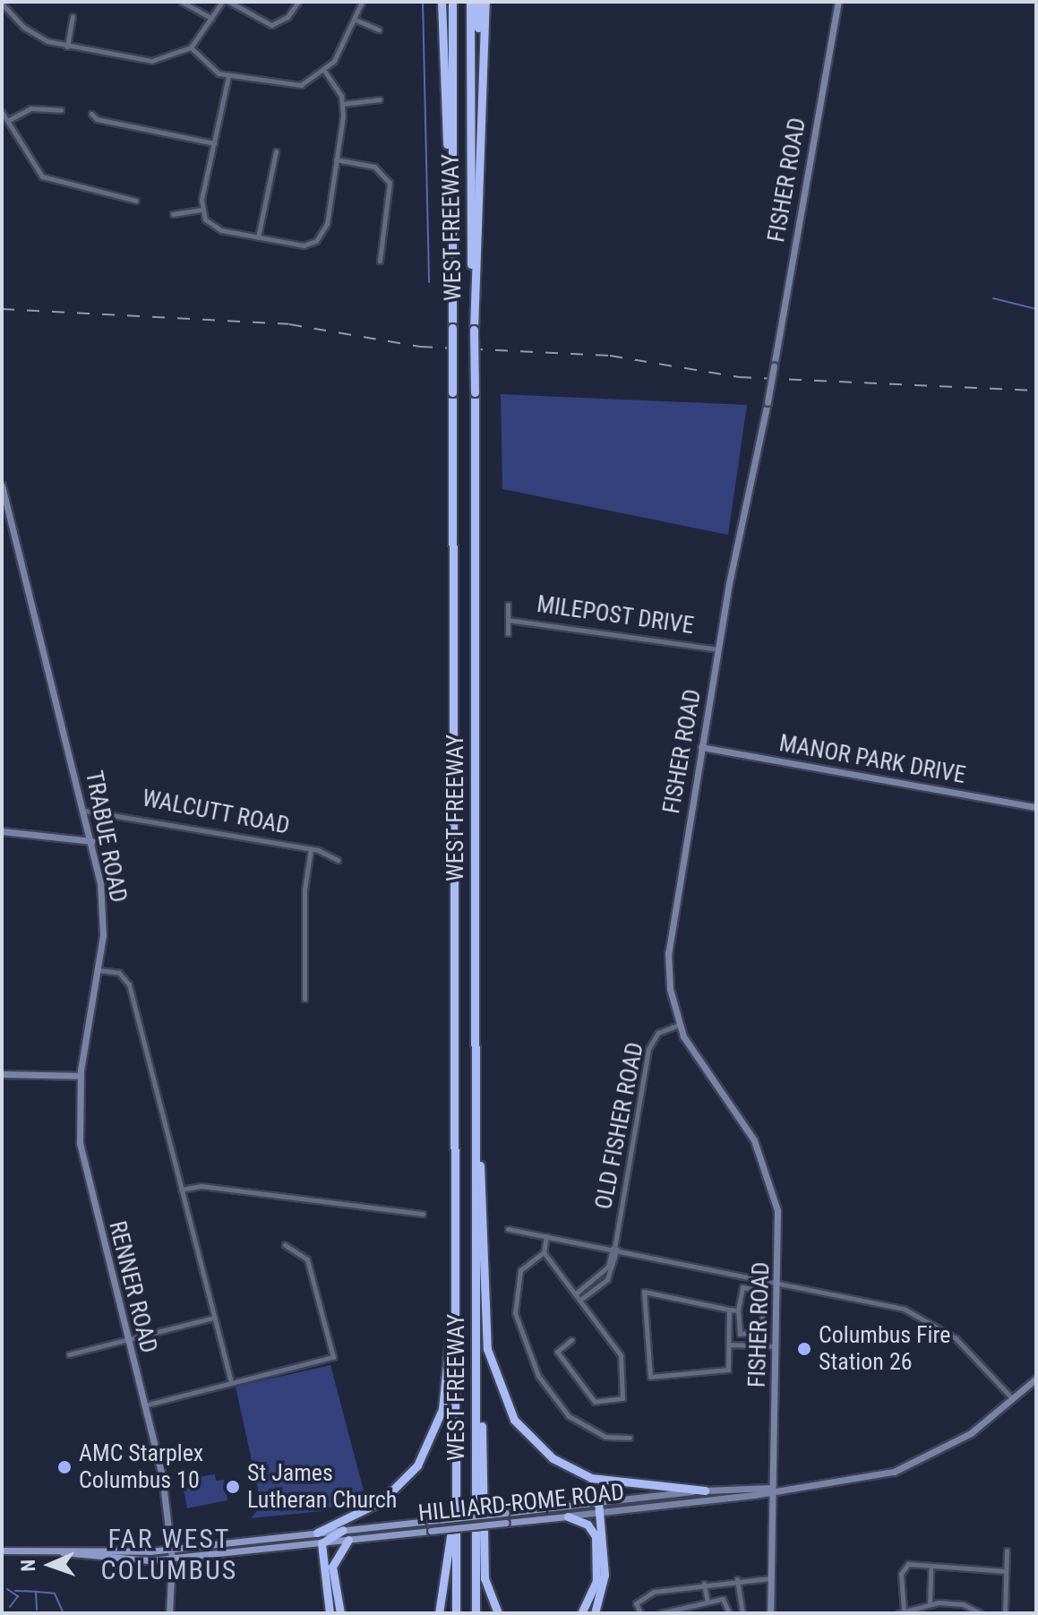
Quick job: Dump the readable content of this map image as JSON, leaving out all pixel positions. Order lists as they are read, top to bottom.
{
  "streets": {
    "highway": ["WEST FREEWAY"],
    "main road": [
      "FISHER ROAD",
      "MANOR PARK DRIVE",
      "TRABUE ROAD",
      "RENNER ROAD",
      "HILLIARD-ROME ROAD"
    ],
    "street": ["MILEPOST DRIVE", "WALCUTT ROAD", "OLD FISHER ROAD"]
  },
  "crossings": [
    ["FISHER ROAD", "MILEPOST DRIVE"],
    ["FISHER ROAD", "MANOR PARK DRIVE"],
    ["FISHER ROAD", "OLD FISHER ROAD"],
    ["FISHER ROAD", "HILLIARD-ROME ROAD"],
    ["WALCUTT ROAD", "TRABUE ROAD"],
    ["TRABUE ROAD", "RENNER ROAD"],
    ["RENNER ROAD", "HILLIARD-ROME ROAD"]
  ],
  "districts": ["FAR WEST COLUMBUS"],
  "places": ["Columbus Fire Station 26", "AMC Starplex Columbus 10", "St James Lutheran Church"],
  "north": "left"
}
